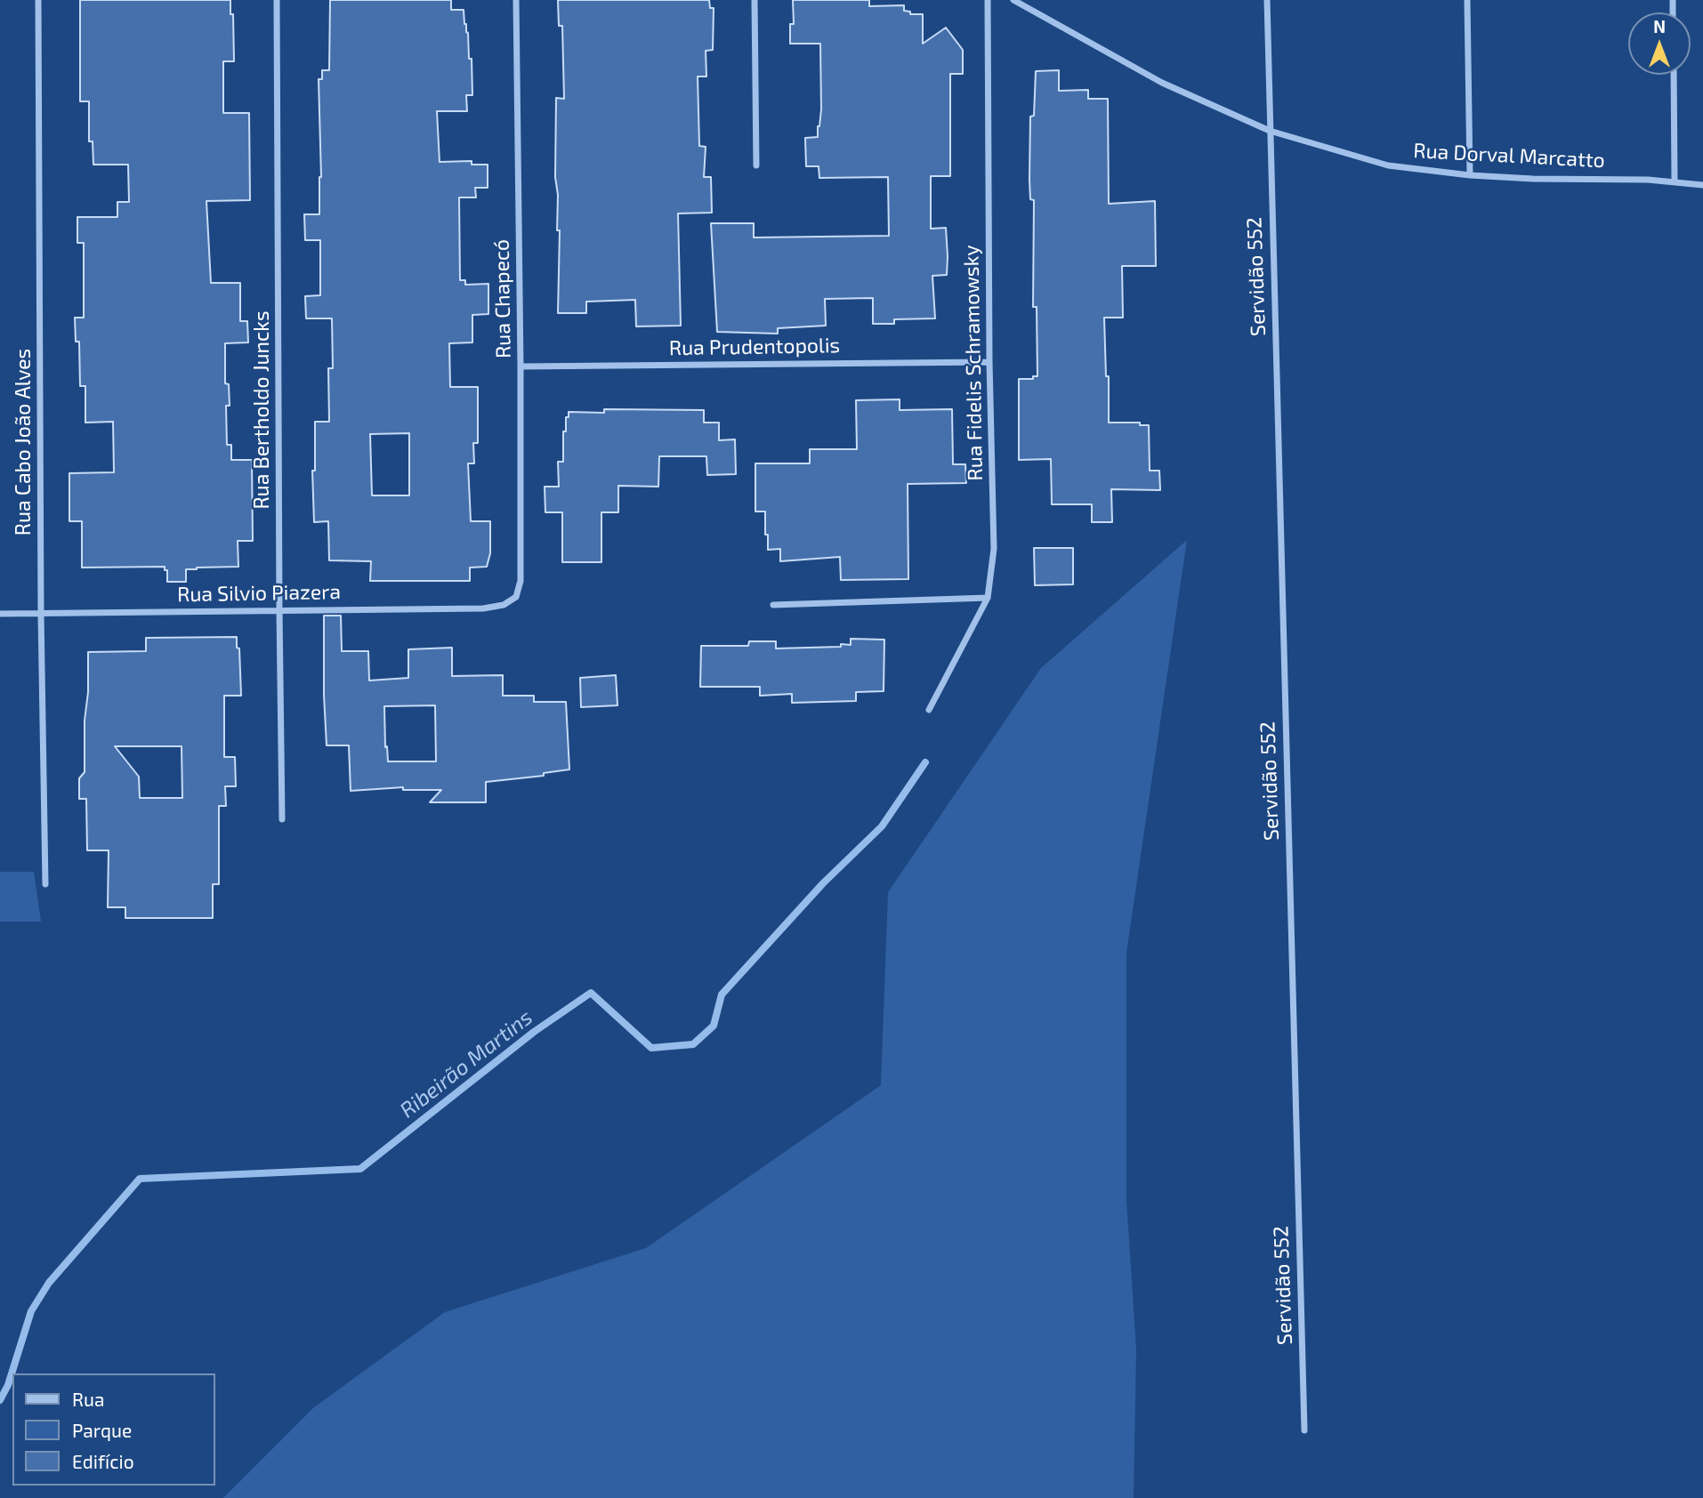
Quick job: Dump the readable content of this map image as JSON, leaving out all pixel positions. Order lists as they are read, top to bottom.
{
  "streets": {
    "street": [
      "Rua Dorval Marcatto",
      "Servidão 552",
      "Rua Chapecó",
      "Rua Prudentopolis",
      "Rua Fidelis Schramowsky",
      "Rua Bertholdo Juncks",
      "Rua Cabo João Alves",
      "Rua Silvio Piazera"
    ]
  },
  "crossings": [
    ["Rua Dorval Marcatto", "Servidão 552"],
    ["Rua Chapecó", "Rua Prudentopolis"],
    ["Rua Chapecó", "Rua Silvio Piazera"],
    ["Rua Prudentopolis", "Rua Fidelis Schramowsky"],
    ["Rua Bertholdo Juncks", "Rua Silvio Piazera"],
    ["Rua Cabo João Alves", "Rua Silvio Piazera"]
  ],
  "water": ["Ribeirão Martins"],
  "legend": ["Rua", "Parque", "Edifício"],
  "north": "top"
}
